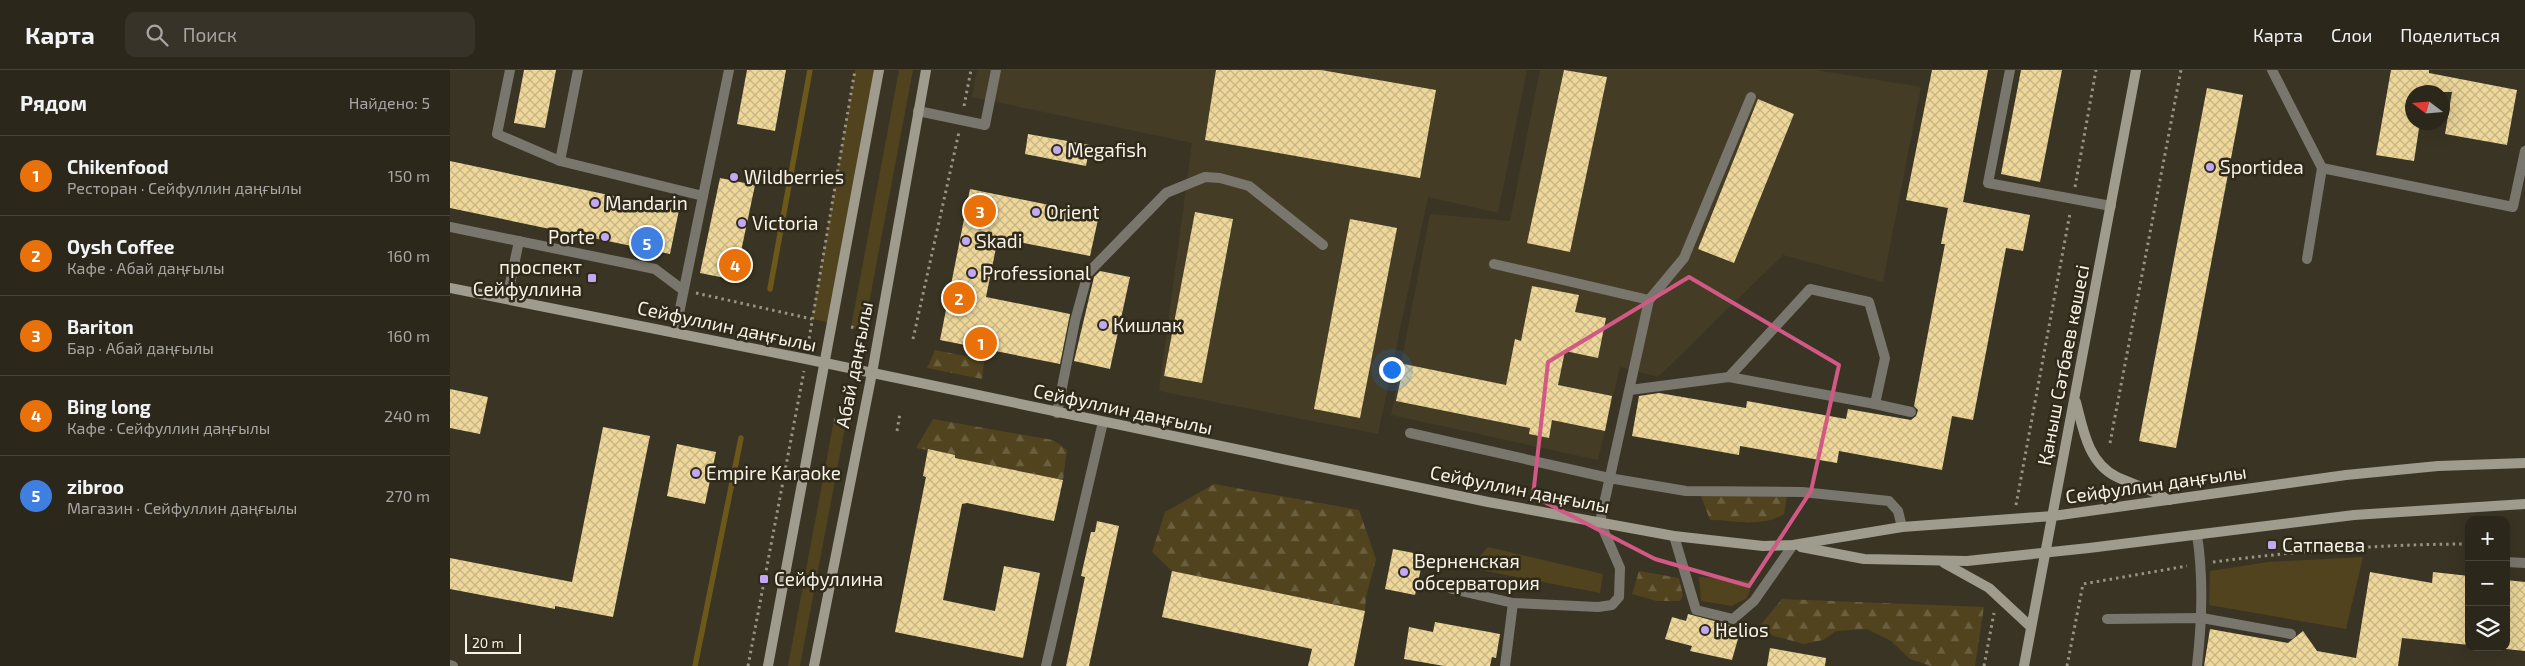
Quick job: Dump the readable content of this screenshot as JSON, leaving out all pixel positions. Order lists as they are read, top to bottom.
{
  "streets": {
    "main road": ["Сейфуллин даңғылы", "Абай даңғылы", "Қаныш Сәтбаев көшесі"]
  },
  "crossings": [
    ["Сейфуллин даңғылы", "Абай даңғылы"],
    ["Сейфуллин даңғылы", "Қаныш Сәтбаев көшесі"]
  ],
  "places": {
    "other": [
      "Megafish",
      "Sportidea",
      "Wildberries",
      "Mandarin",
      "Orient",
      "Victoria",
      "Porte",
      "Skadi",
      "Professional",
      "Кишлак",
      "Empire Karaoke",
      "Верненская обсерватория",
      "Helios"
    ],
    "transit": ["проспект Сейфуллина", "Сатпаева", "Сейфуллина"]
  },
  "scale_bar": "20 m",
  "north": "left",
  "page": {
    "header": "Карта",
    "search": "Поиск",
    "nav": ["Карта", "Слои", "Поделиться"],
    "heading": ["Рядом", "Найдено: 5"],
    "list": [
      {
        "mark": "1",
        "name": "Chikenfood",
        "note": "Ресторан · Сейфуллин даңғылы",
        "value": "150 m"
      },
      {
        "mark": "2",
        "name": "Oysh Coffee",
        "note": "Кафе · Абай даңғылы",
        "value": "160 m"
      },
      {
        "mark": "3",
        "name": "Bariton",
        "note": "Бар · Абай даңғылы",
        "value": "160 m"
      },
      {
        "mark": "4",
        "name": "Bing long",
        "note": "Кафе · Сейфуллин даңғылы",
        "value": "240 m"
      },
      {
        "mark": "5",
        "name": "zibroo",
        "note": "Магазин · Сейфуллин даңғылы",
        "value": "270 m"
      }
    ],
    "pins": [
      "3",
      "5",
      "4",
      "2",
      "1"
    ],
    "map_buttons": ["+", "−"],
    "scale": "20 m"
  }
}
